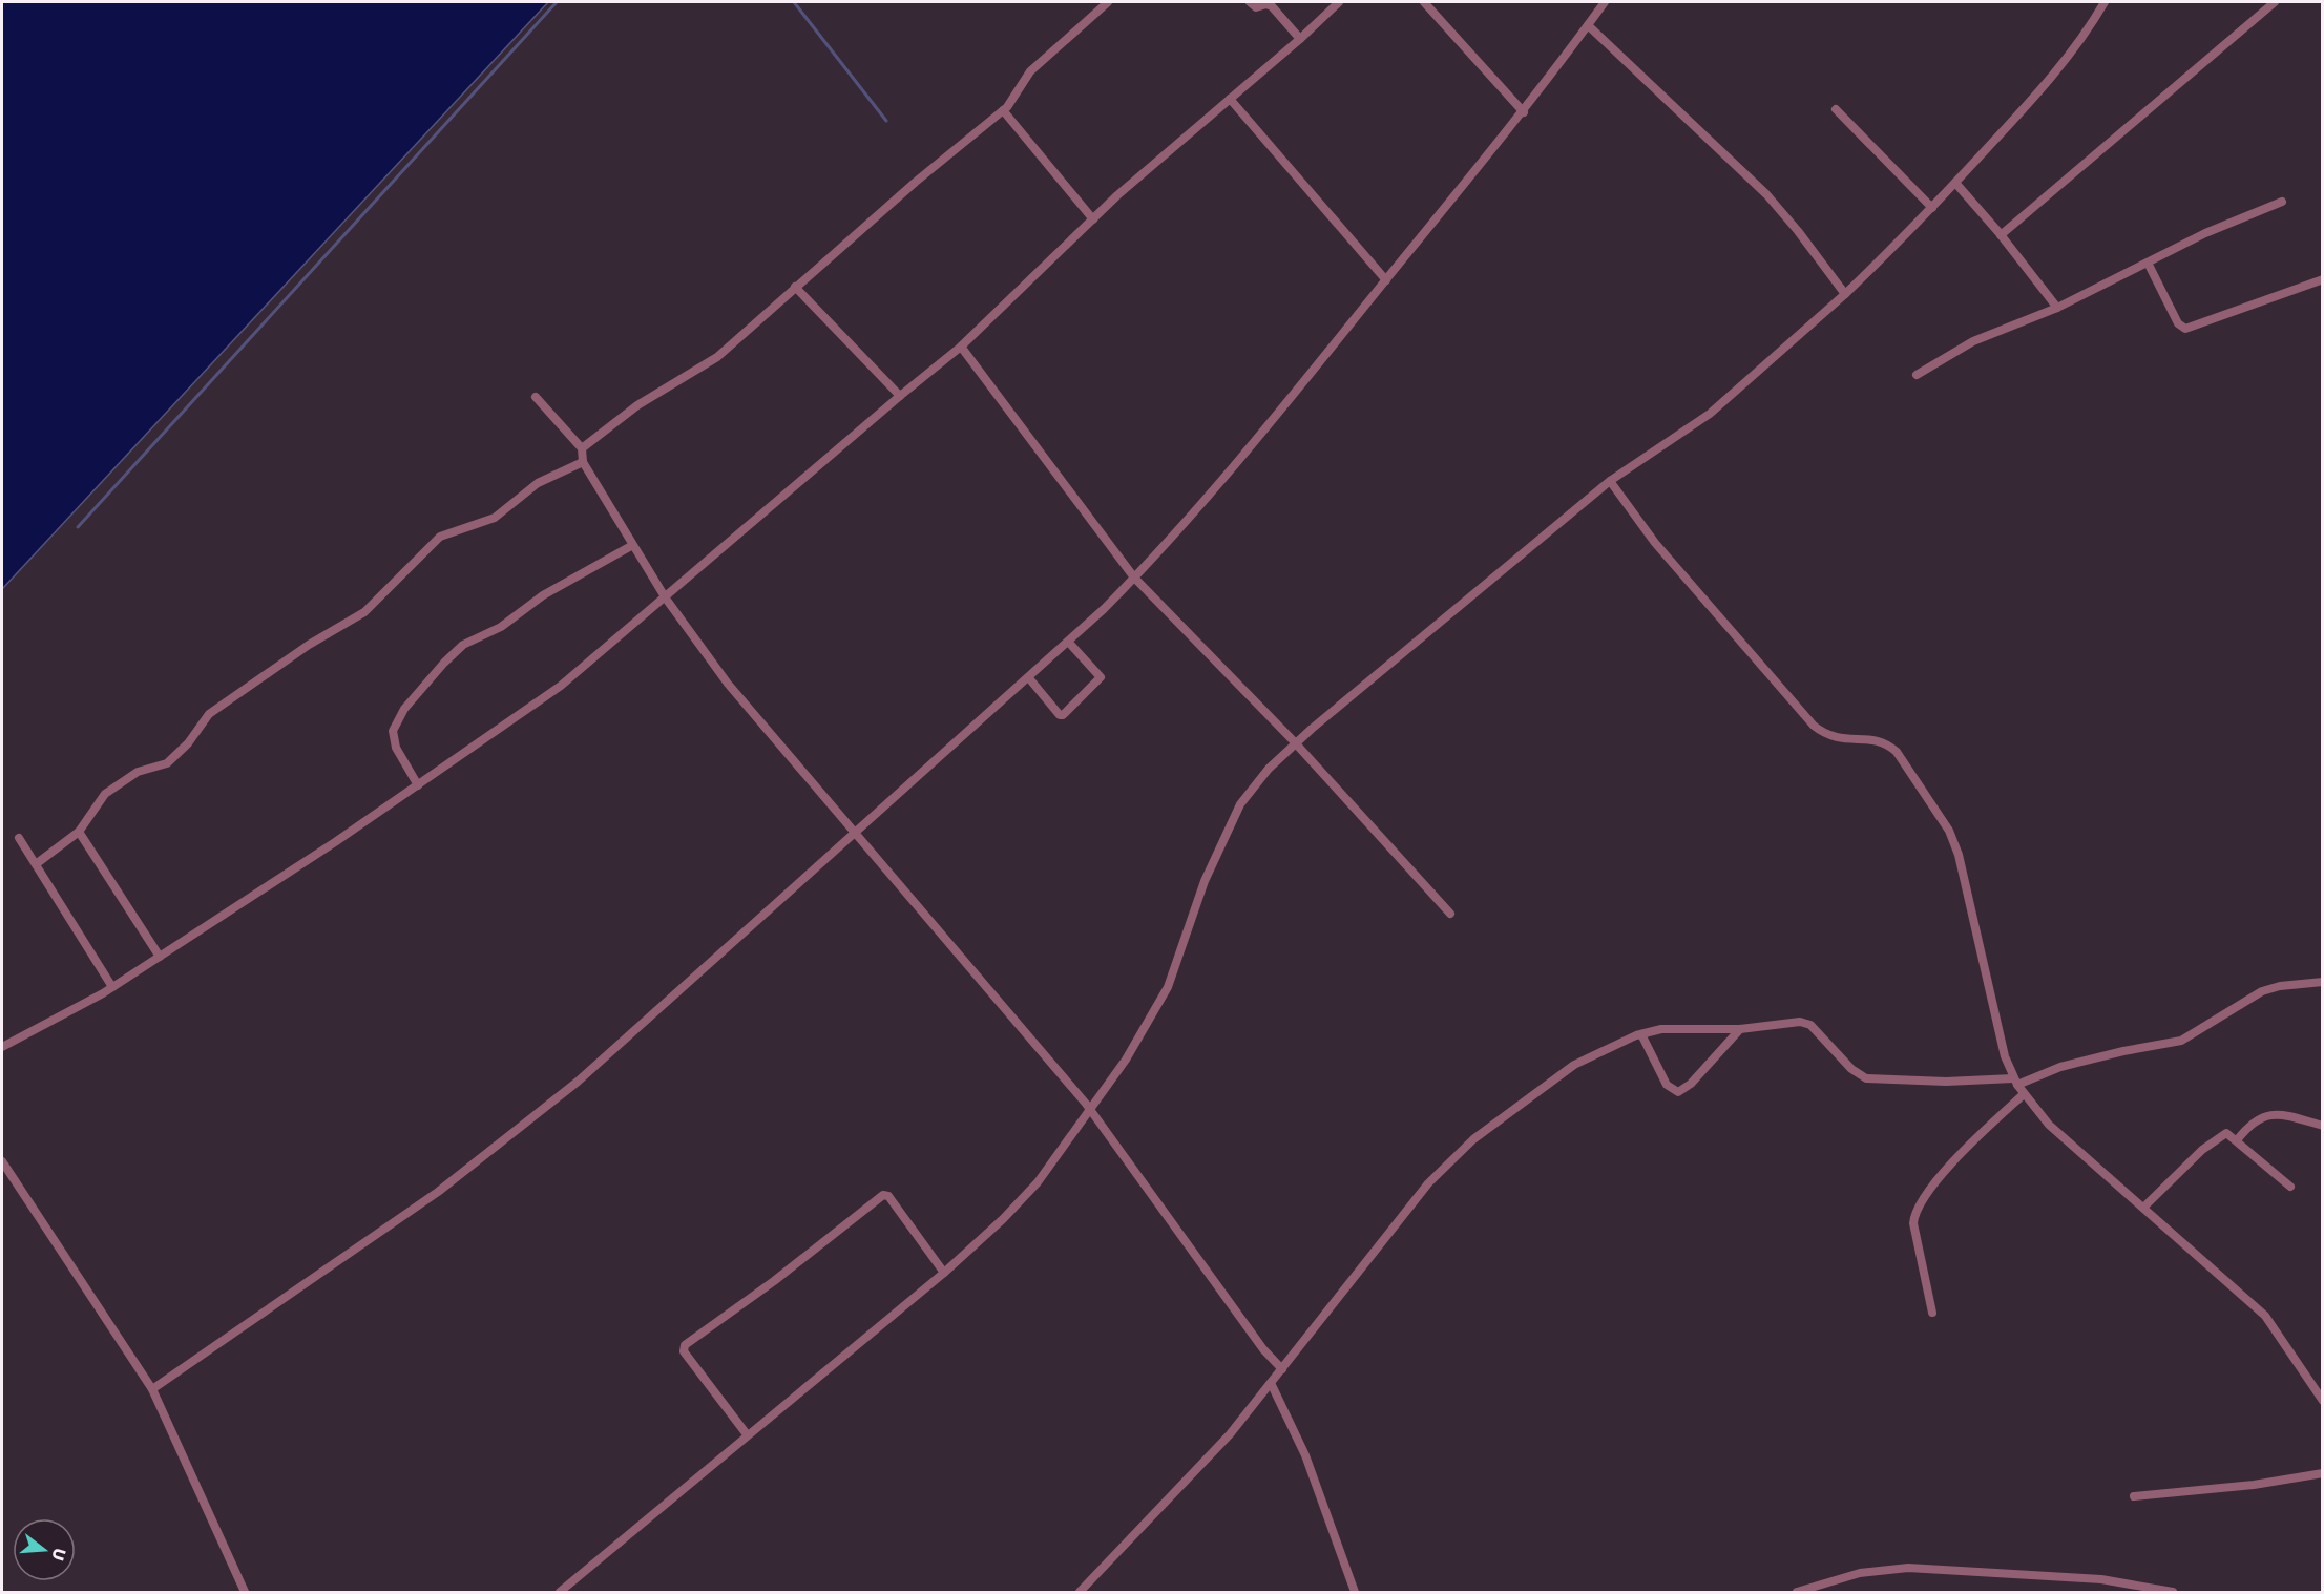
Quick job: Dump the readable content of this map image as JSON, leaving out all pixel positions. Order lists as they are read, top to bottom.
{
  "north": "right"
}
